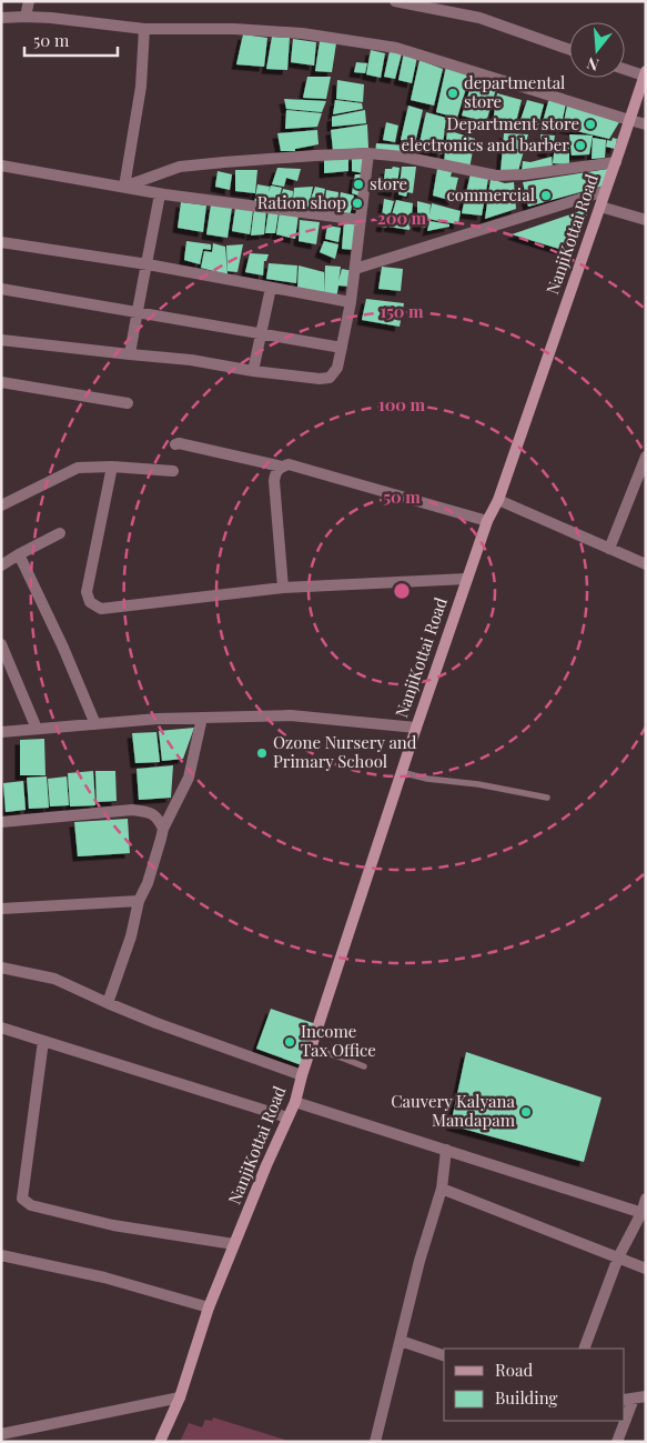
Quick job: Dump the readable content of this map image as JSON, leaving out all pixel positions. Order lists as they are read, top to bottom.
{
  "streets": {
    "main road": ["NanjiKottai Road"]
  },
  "places": [
    "departmental store",
    "Department store",
    "electronics and barber",
    "store",
    "commercial",
    "Ration shop",
    "Ozone Nursery and Primary School",
    "Income Tax Office",
    "Cauvery Kalyana Mandapam"
  ],
  "legend": ["Road", "Building"],
  "scale_bar": "50 m",
  "north": "bottom",
  "rings": [
    "200 m",
    "150 m",
    "100 m",
    "50 m"
  ]
}
